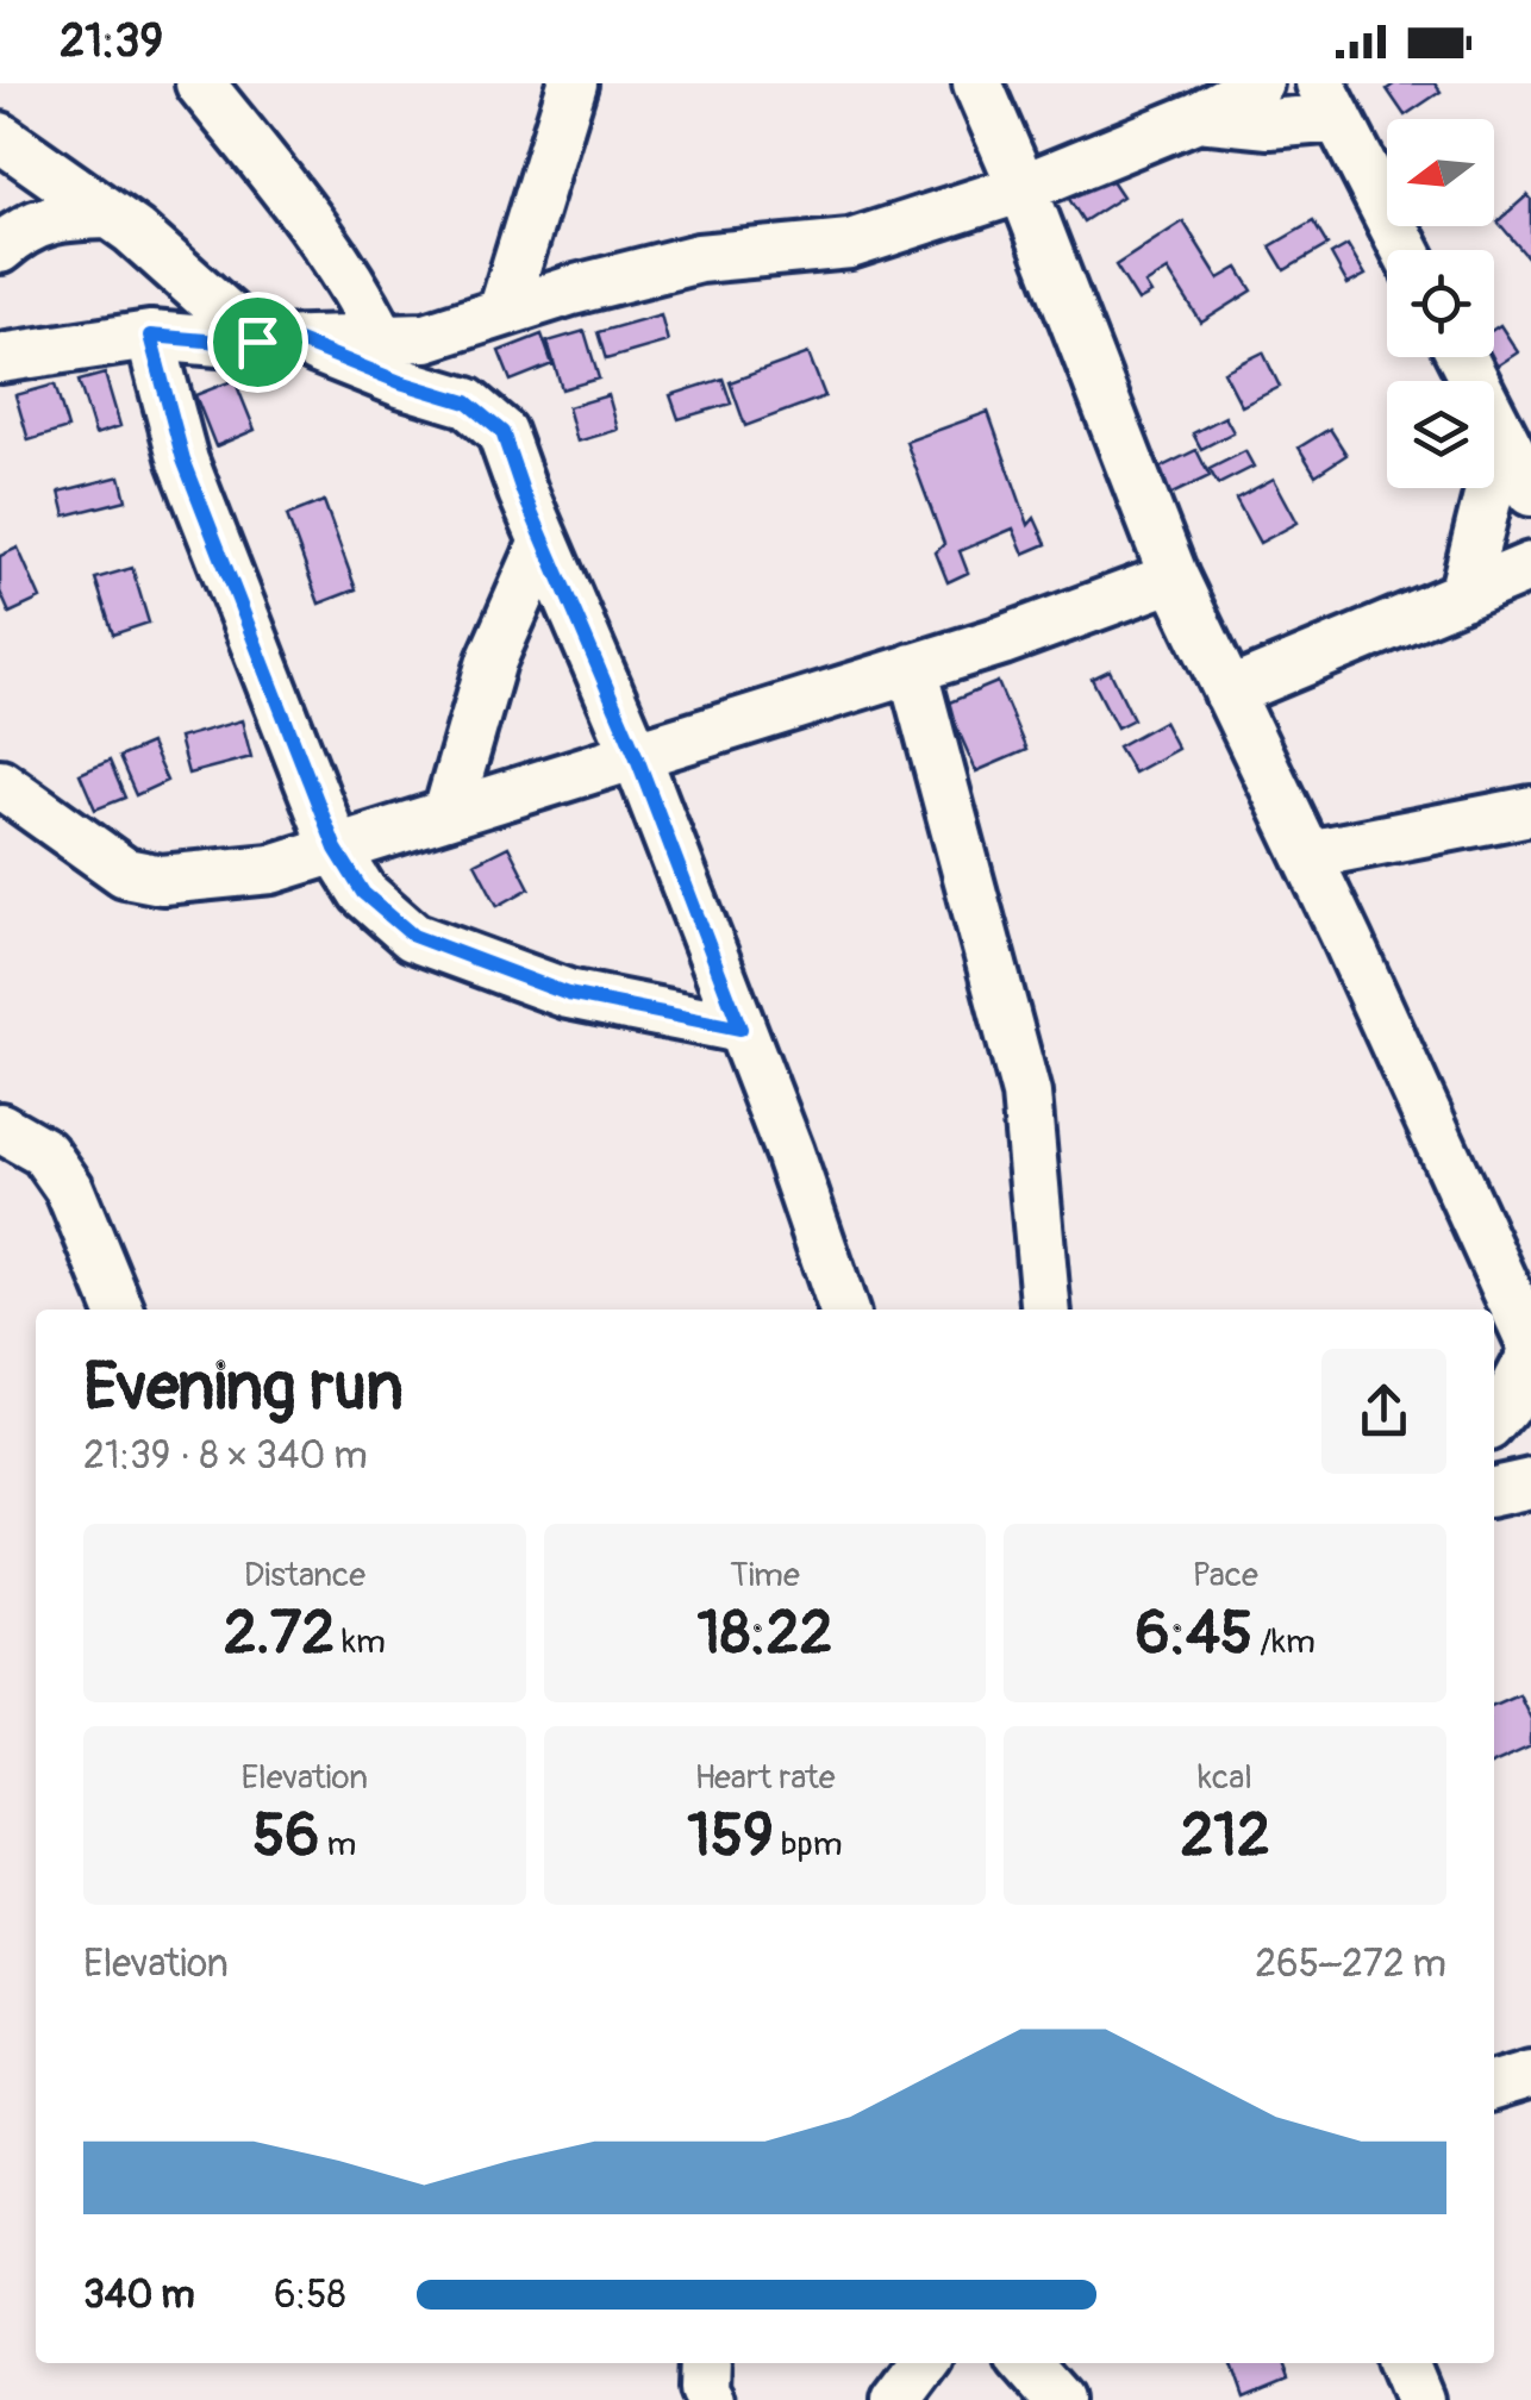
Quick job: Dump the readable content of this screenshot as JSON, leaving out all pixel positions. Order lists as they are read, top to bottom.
{
  "north": "left",
  "page": {
    "status": "21:39",
    "heading": ["Evening run", "21:39 · 8 × 340 m"],
    "stats": [
      ["Distance", "2.72 km"],
      ["Time", "18:22"],
      ["Pace", "6:45 /km"],
      ["Elevation", "56 m"],
      ["Heart rate", "159 bpm"],
      ["kcal", "212"]
    ],
    "chart": ["Elevation", "265–272 m"],
    "list": [
      {
        "name": "340 m",
        "note": "6:58"
      }
    ]
  }
}
